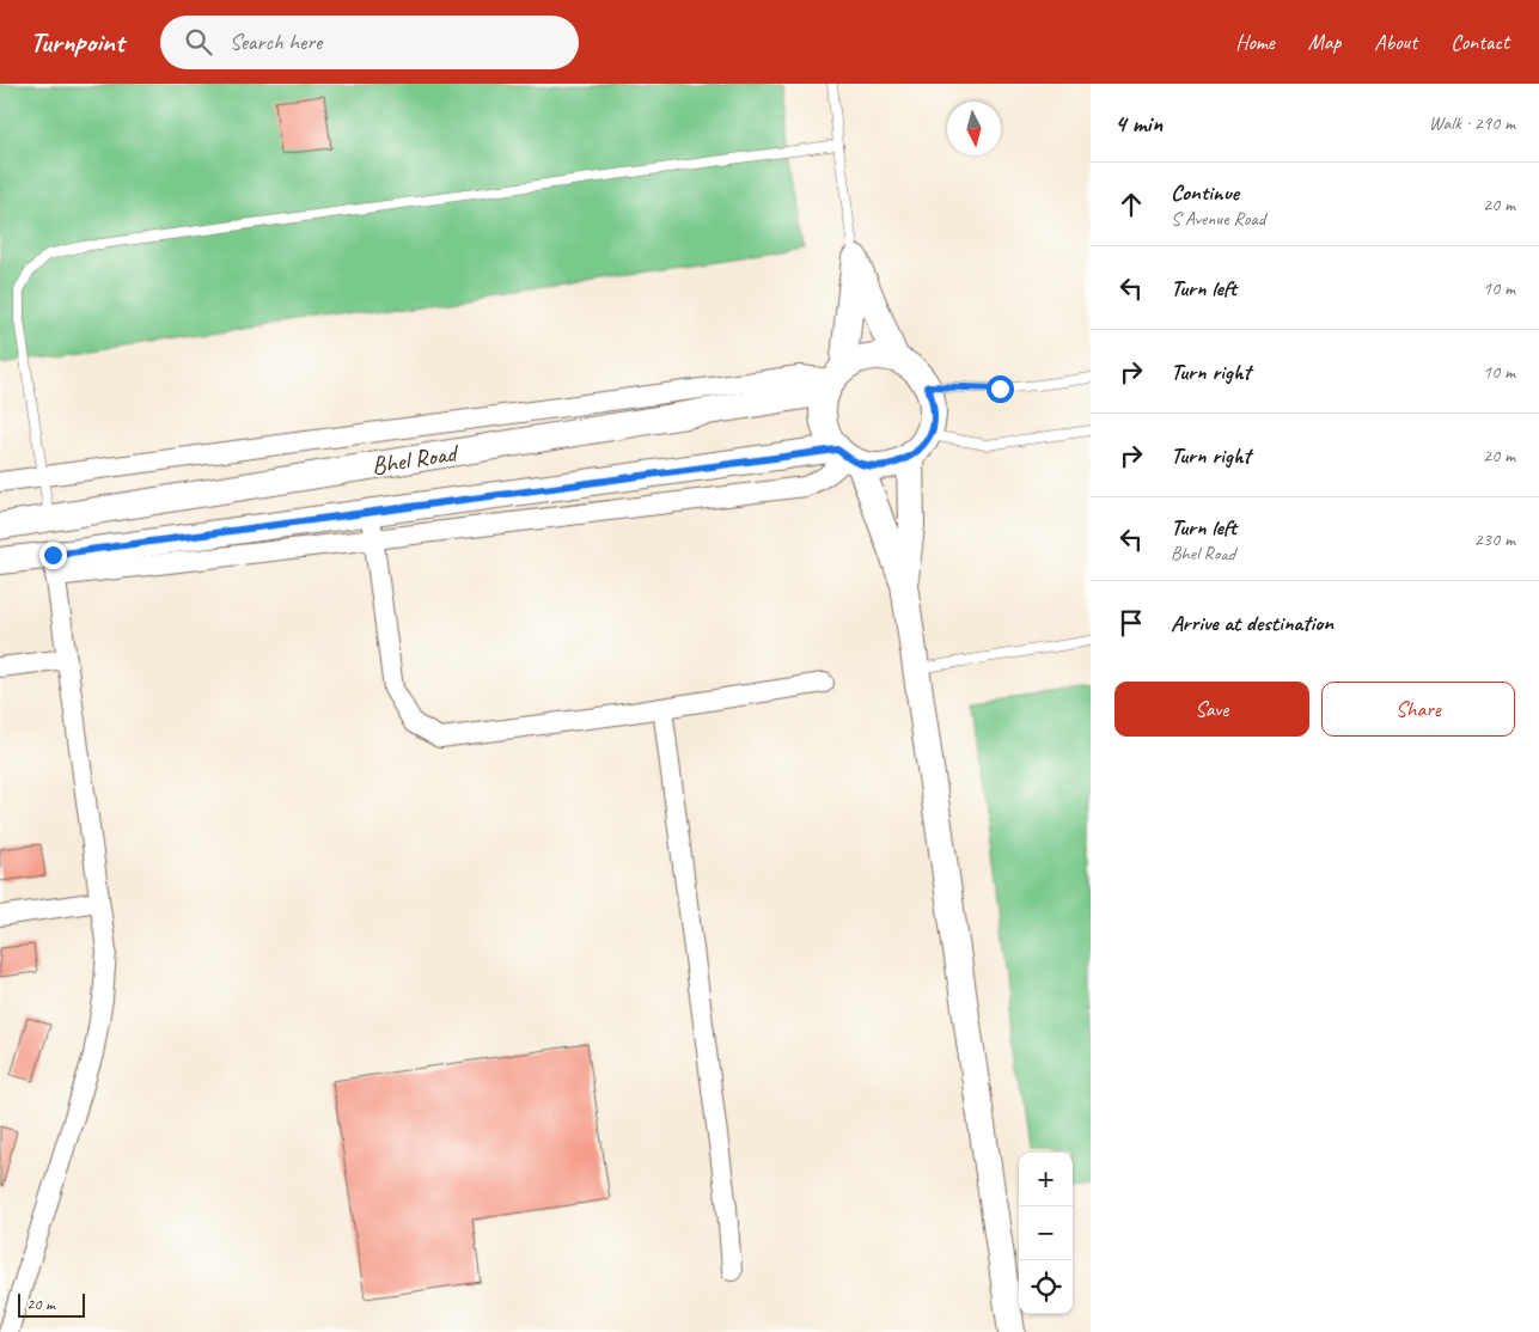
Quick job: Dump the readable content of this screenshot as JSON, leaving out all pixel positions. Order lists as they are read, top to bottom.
{
  "streets": {
    "street": ["Bhel Road"]
  },
  "scale_bar": "20 m",
  "north": "bottom",
  "page": {
    "header": "Turnpoint",
    "search": "Search here",
    "nav": [
      "Home",
      "Map",
      "About",
      "Contact"
    ],
    "heading": ["4 min", "Walk · 290 m"],
    "list": [
      ["Continue", "S Avenue Road", "20 m"],
      ["Turn left", "10 m"],
      ["Turn right", "10 m"],
      ["Turn right", "20 m"],
      ["Turn left", "Bhel Road", "230 m"],
      "Arrive at destination"
    ],
    "buttons": ["Save", "Share"],
    "map_buttons": ["+", "−"],
    "scale": "20 m"
  }
}
